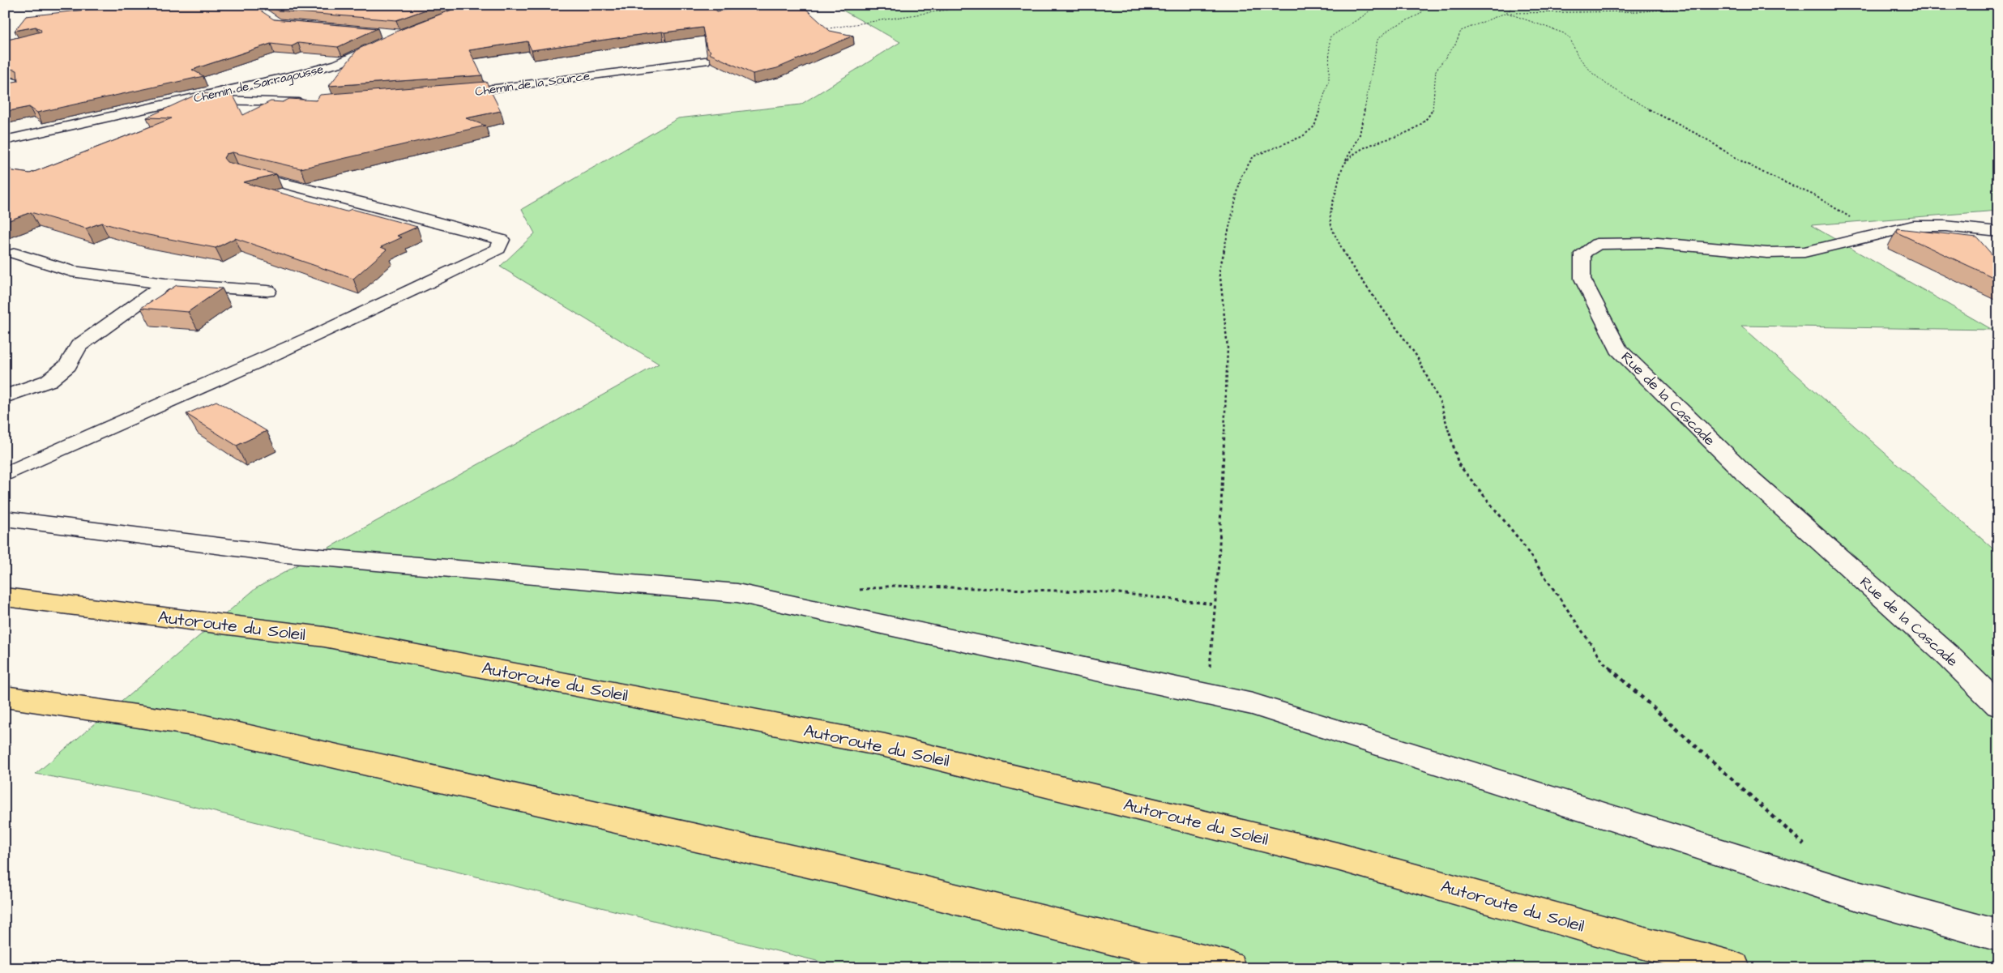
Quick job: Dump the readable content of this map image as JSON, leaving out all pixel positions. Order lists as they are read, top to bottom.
{
  "streets": {
    "highway": ["Autoroute du Soleil"],
    "street": ["Chemin de Sarragousse", "Chemin de la Source", "Rue de la Cascade"]
  }
}
